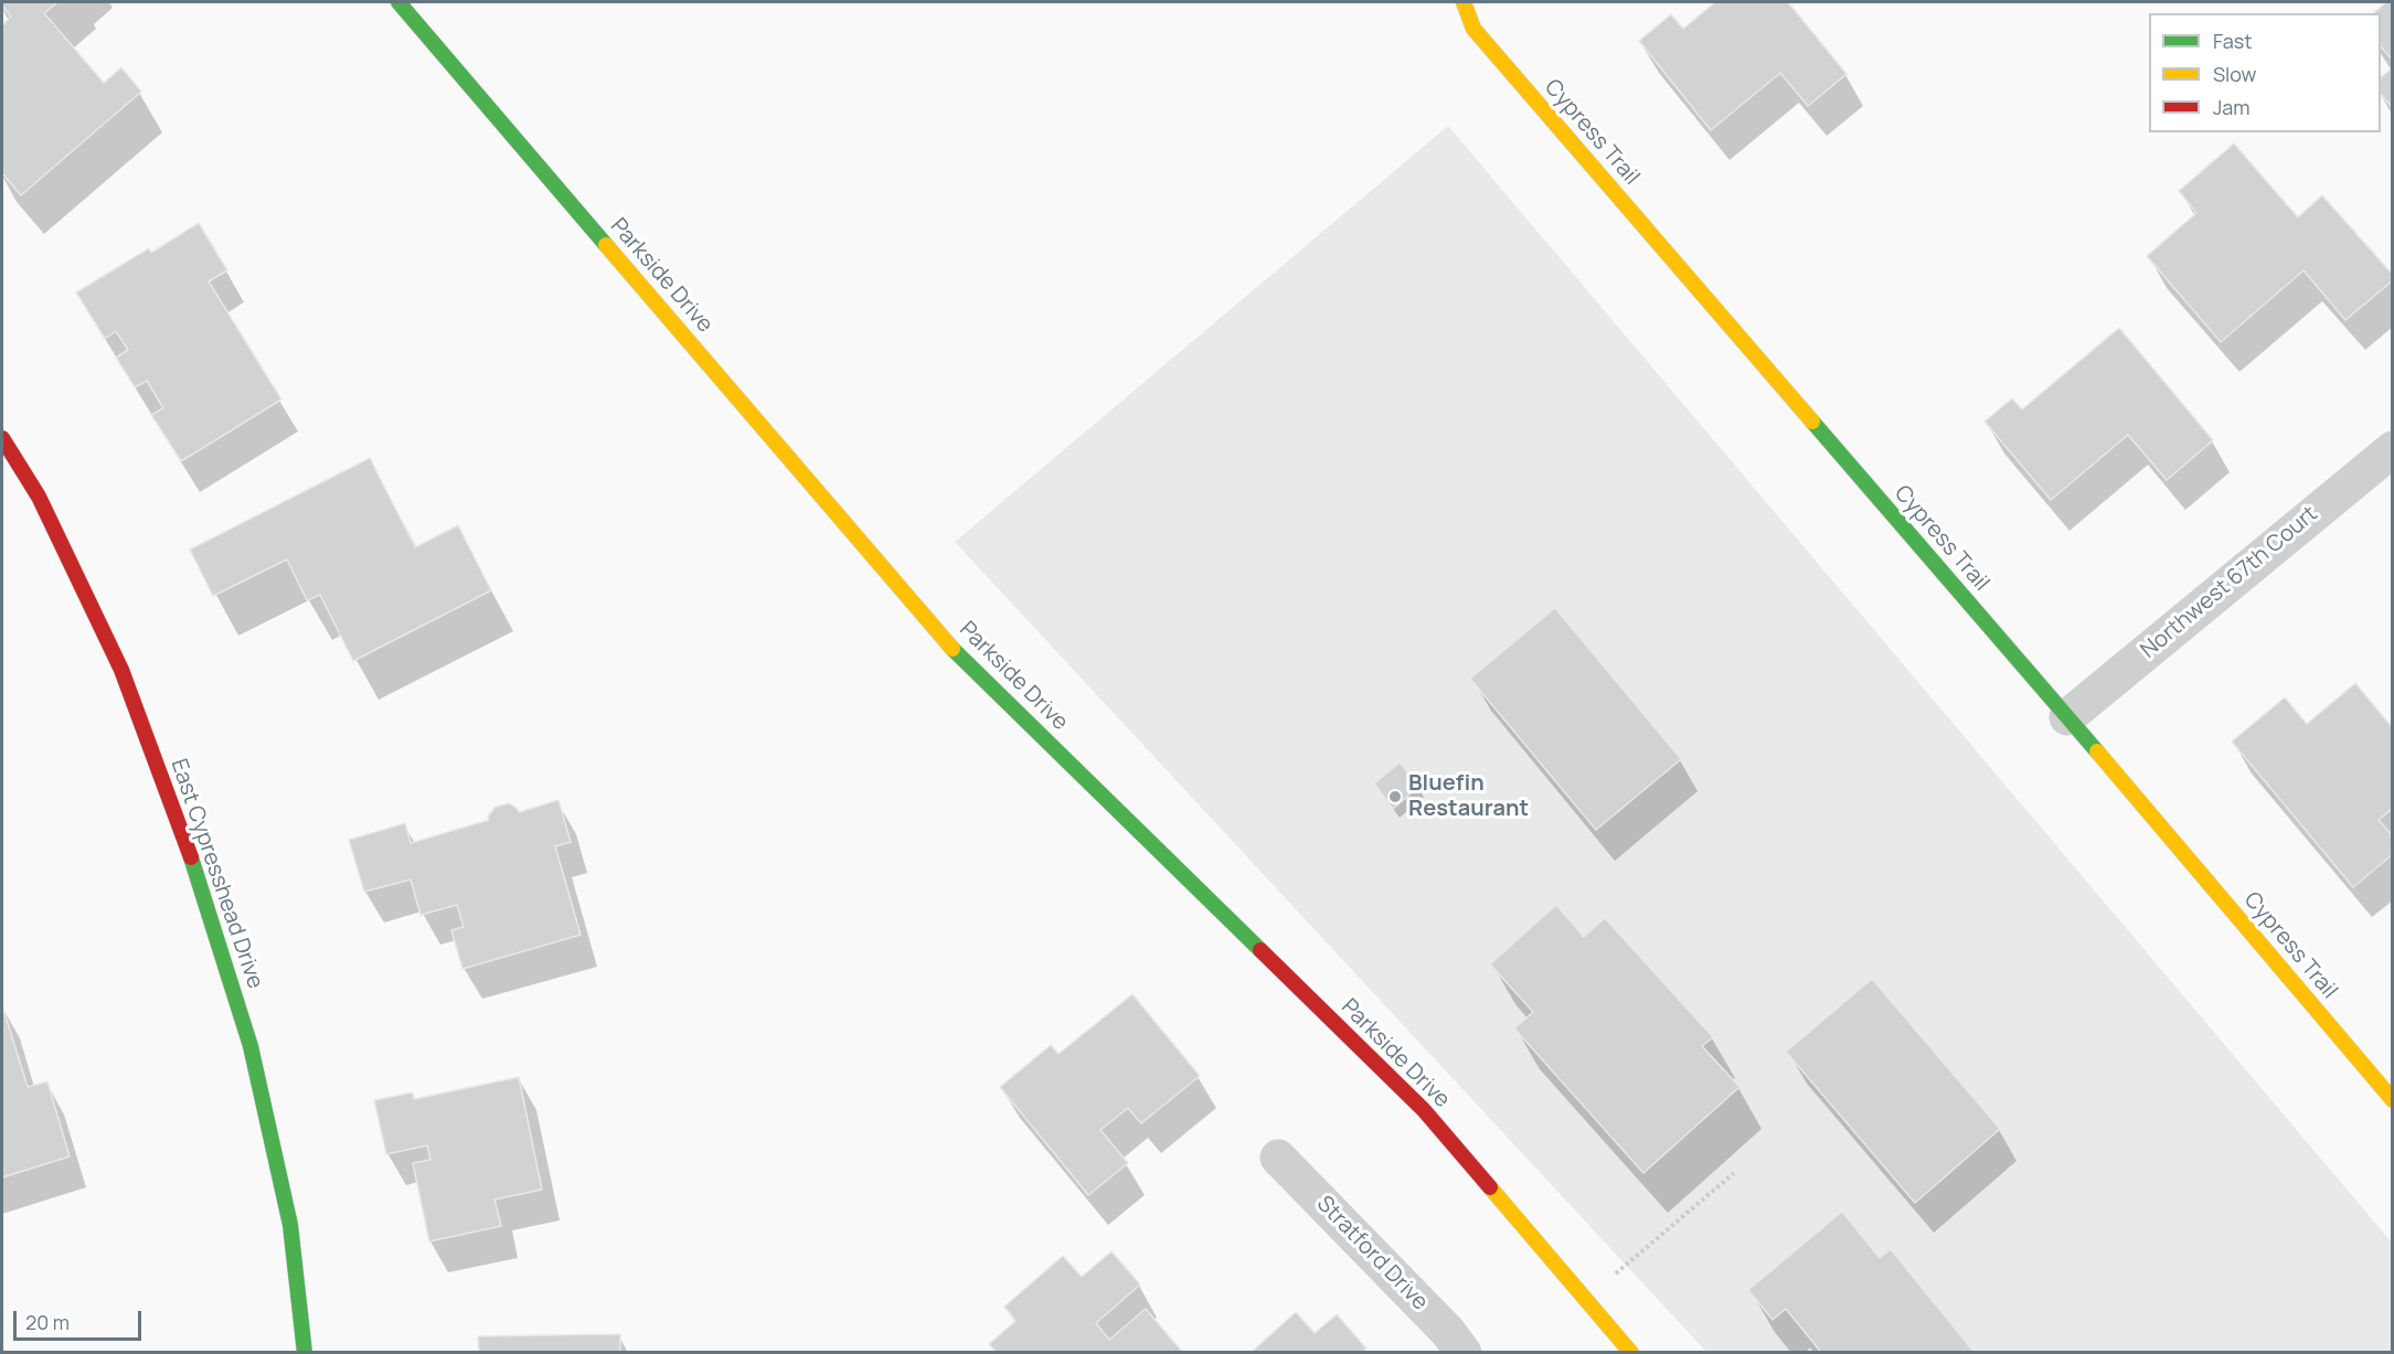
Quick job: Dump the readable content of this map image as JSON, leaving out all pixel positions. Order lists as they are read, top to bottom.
{
  "streets": {
    "street": [
      "Cypress Trail",
      "Parkside Drive",
      "Northwest 67th Court",
      "East Cypresshead Drive",
      "Stratford Drive"
    ]
  },
  "crossings": [
    ["Cypress Trail", "Northwest 67th Court"]
  ],
  "places": ["Bluefin Restaurant"],
  "legend": ["Fast", "Slow", "Jam"],
  "scale_bar": "20 m"
}
